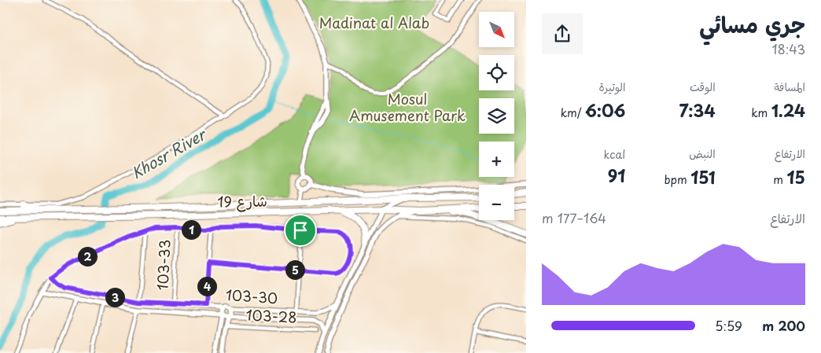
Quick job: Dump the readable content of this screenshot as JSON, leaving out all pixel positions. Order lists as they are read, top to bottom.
{
  "streets": {
    "highway": ["شارع 19"],
    "main road": ["103-30", "103-28"],
    "street": ["103-33"]
  },
  "crossings": [
    ["103-33", "103-30"],
    ["103-30", "103-28"]
  ],
  "water": ["Khosr River"],
  "parks": ["Madinat al Alab", "Mosul Amusement Park"],
  "north": "bottom right",
  "page": {
    "heading": ["جري مسائي", "18:43"],
    "map_buttons": ["+", "−"],
    "stats": [
      ["المسافة", "1.24 km"],
      ["الوقت", "7:34"],
      ["الوتيرة", "6:06 /km"],
      ["الارتفاع", "15 m"],
      ["النبض", "151 bpm"],
      ["kcal", "91"]
    ],
    "chart": ["الارتفاع", "164–177 m"],
    "pins": [
      "1",
      "2",
      "5",
      "4",
      "3"
    ],
    "list": [
      {
        "name": "200 m",
        "note": "5:59"
      }
    ]
  }
}
